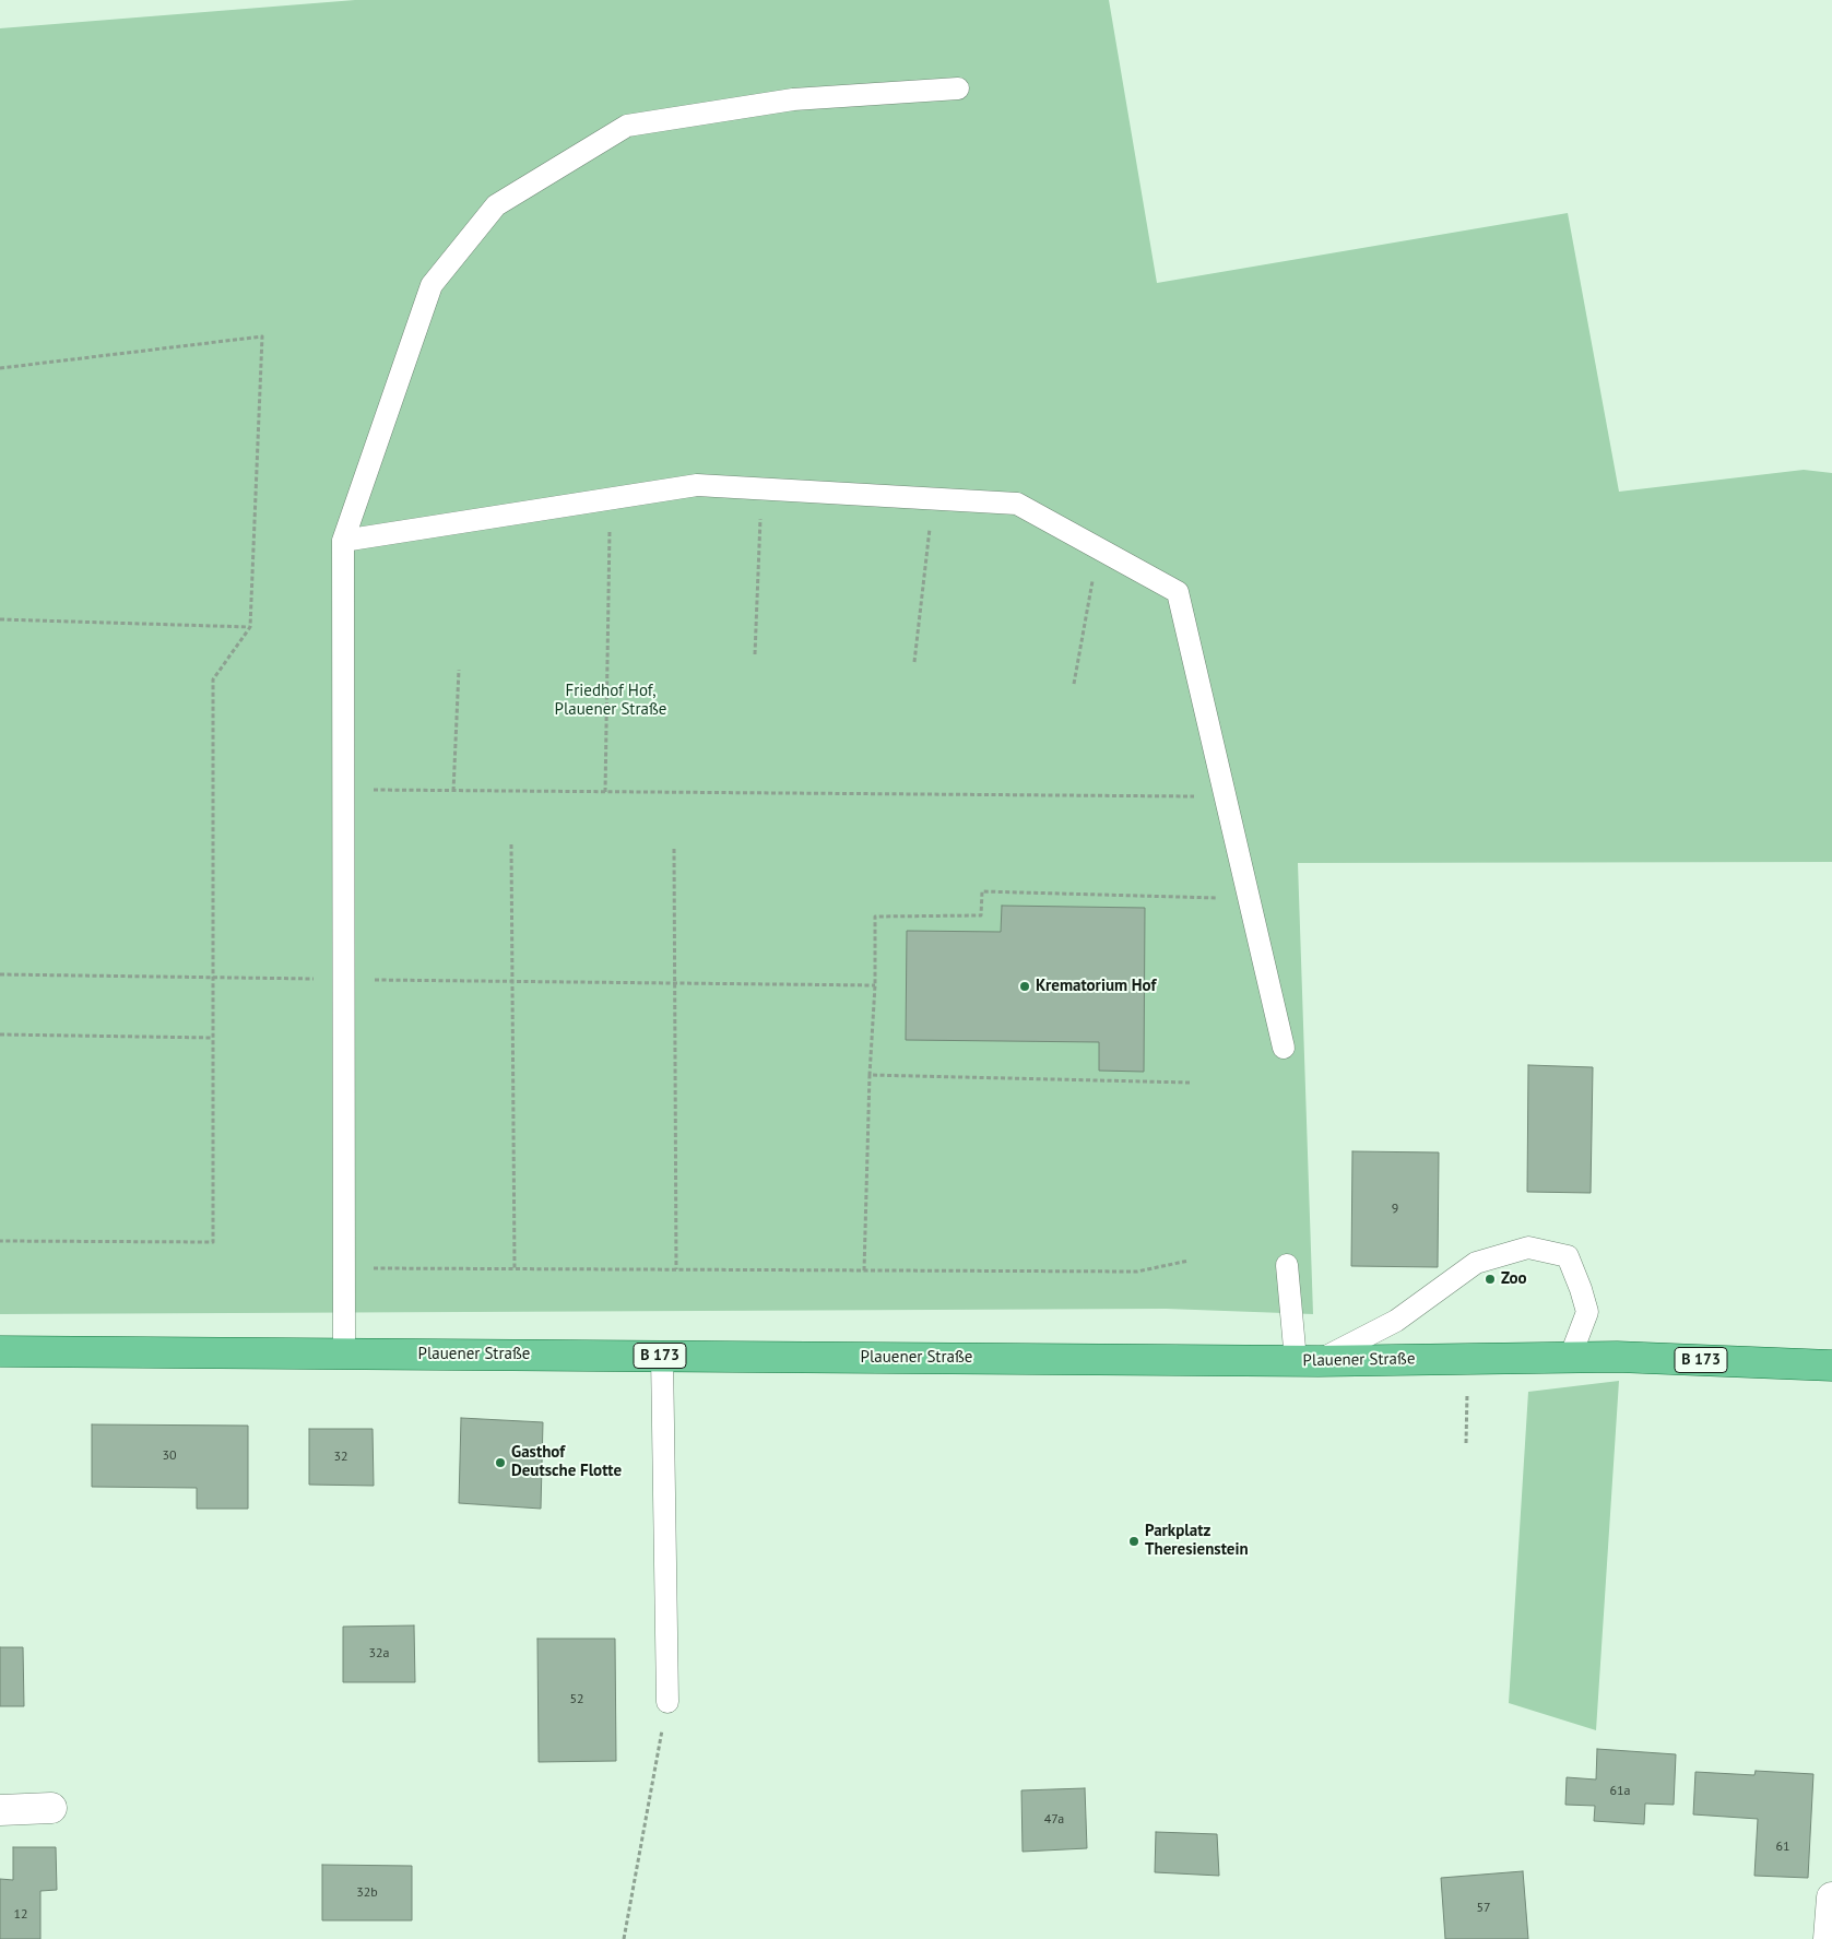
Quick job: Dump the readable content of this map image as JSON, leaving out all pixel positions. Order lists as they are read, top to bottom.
{
  "streets": {
    "main road": ["Plauener Straße", "B 173"]
  },
  "parks": ["Friedhof Hof, Plauener Straße"],
  "places": [
    "Krematorium Hof",
    "Zoo",
    "Gasthof Deutsche Flotte",
    "Parkplatz Theresienstein"
  ],
  "house_numbers": [
    "9",
    "30",
    "32",
    "32a",
    "52",
    "61a",
    "47a",
    "61",
    "32b",
    "57",
    "12"
  ]
}
